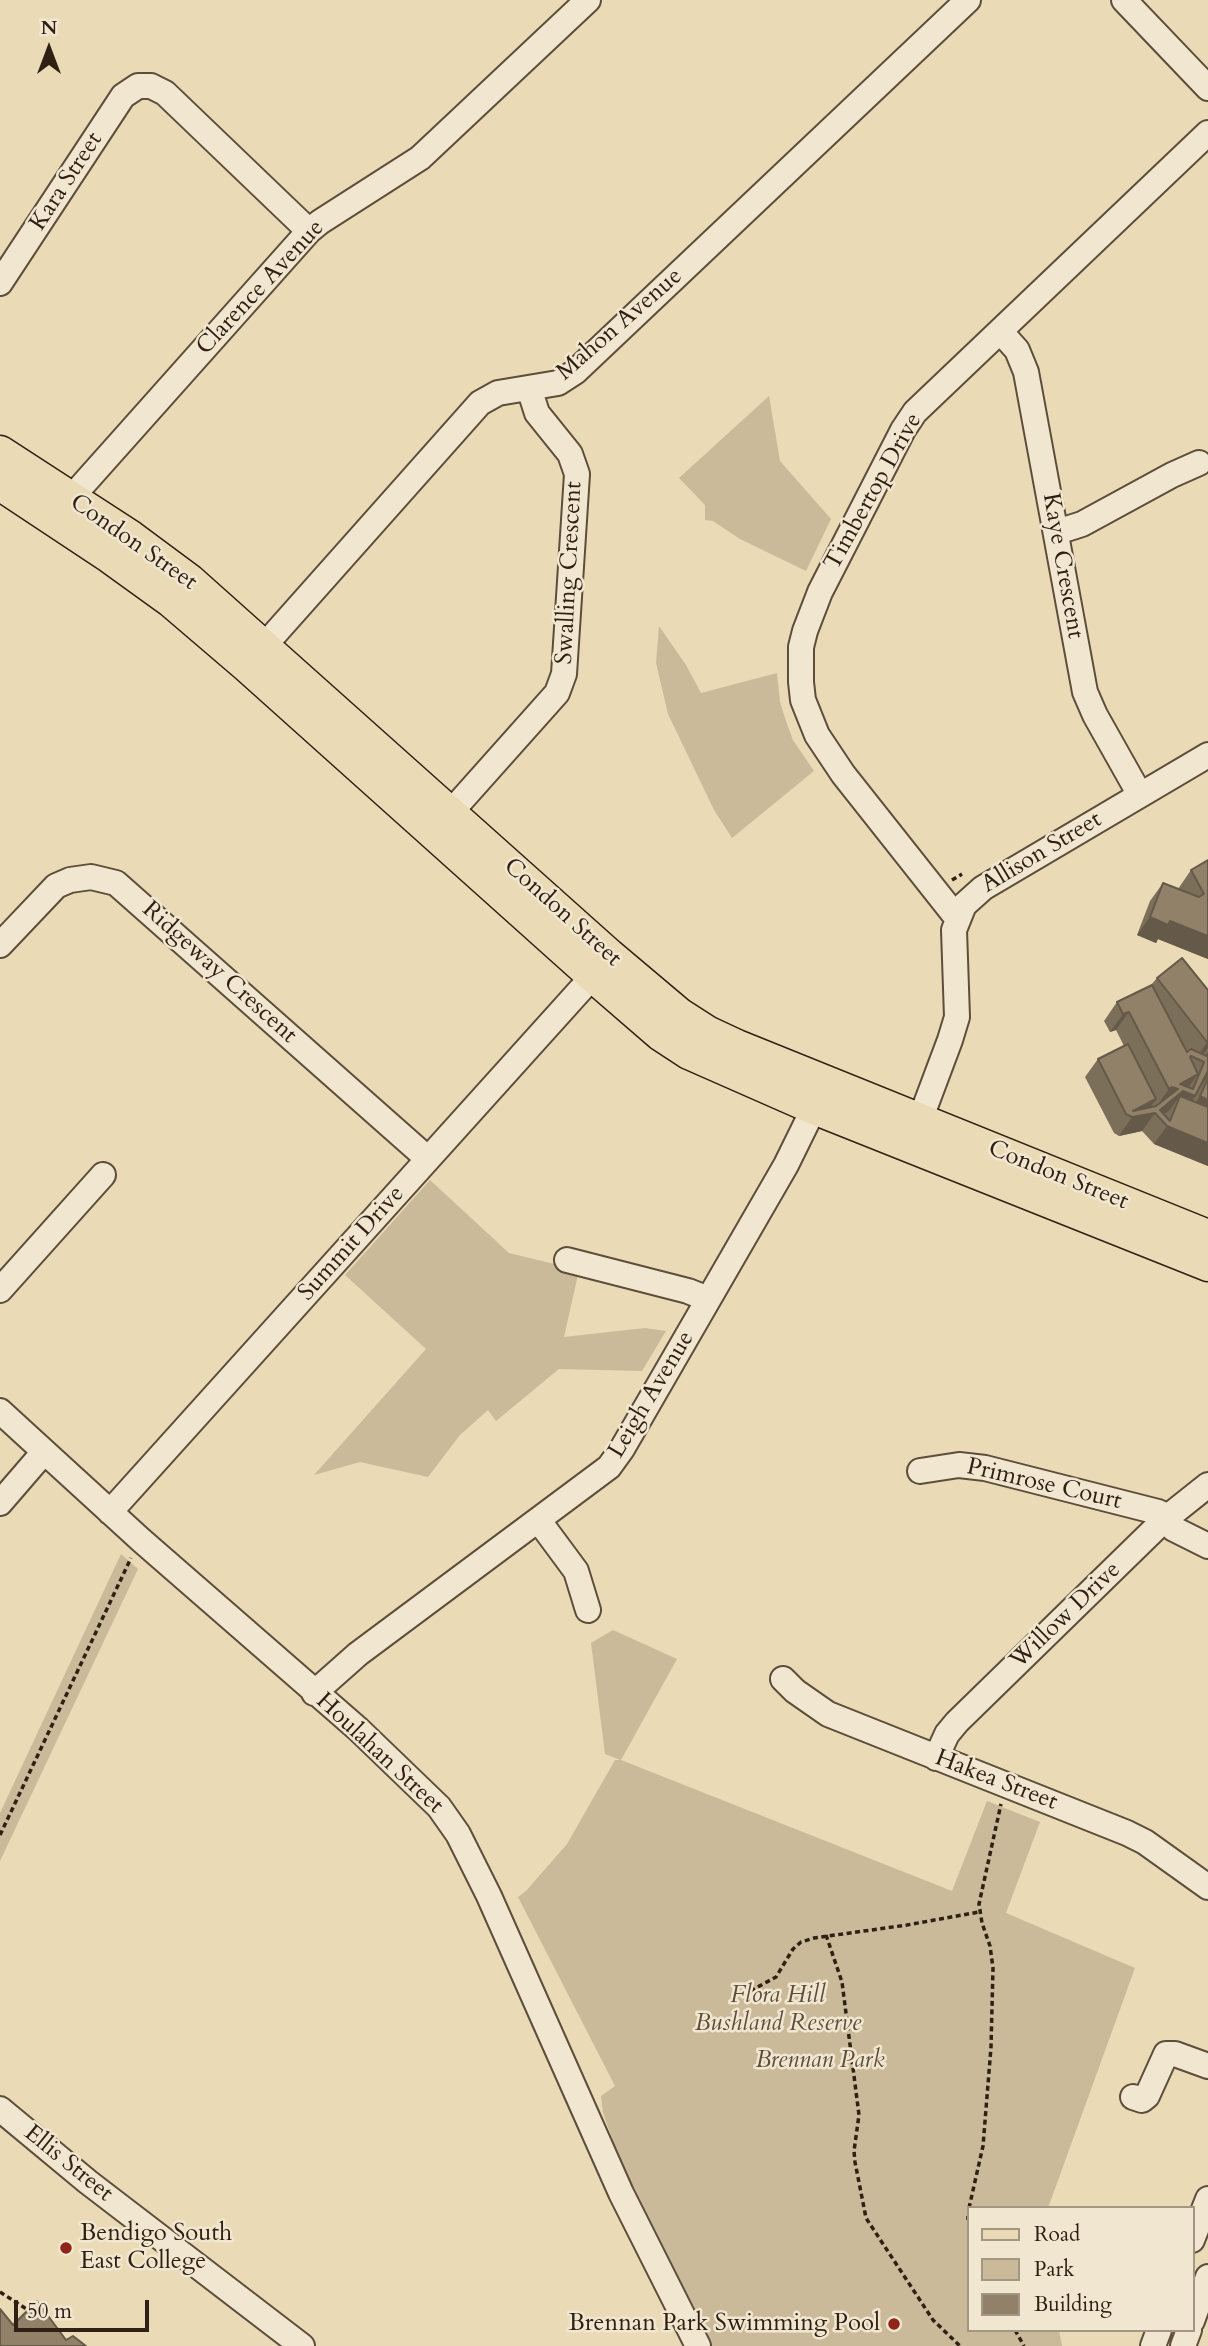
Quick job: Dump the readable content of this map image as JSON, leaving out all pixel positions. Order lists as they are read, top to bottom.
{
  "streets": {
    "main road": ["Condon Street"],
    "street": [
      "Kara Street",
      "Clarence Avenue",
      "Mahon Avenue",
      "Timbertop Drive",
      "Kaye Crescent",
      "Swalling Crescent",
      "Allison Street",
      "Ridgeway Crescent",
      "Summit Drive",
      "Leigh Avenue",
      "Primrose Court",
      "Willow Drive",
      "Houlahan Street",
      "Hakea Street",
      "Ellis Street"
    ]
  },
  "crossings": [
    ["Kara Street", "Clarence Avenue"],
    ["Clarence Avenue", "Condon Street"],
    ["Mahon Avenue", "Condon Street"],
    ["Mahon Avenue", "Swalling Crescent"],
    ["Timbertop Drive", "Kaye Crescent"],
    ["Timbertop Drive", "Allison Street"],
    ["Condon Street", "Swalling Crescent"],
    ["Condon Street", "Summit Drive"],
    ["Condon Street", "Leigh Avenue"],
    ["Kaye Crescent", "Allison Street"],
    ["Ridgeway Crescent", "Summit Drive"],
    ["Summit Drive", "Houlahan Street"],
    ["Leigh Avenue", "Houlahan Street"],
    ["Primrose Court", "Willow Drive"],
    ["Willow Drive", "Hakea Street"]
  ],
  "parks": ["Flora Hill Bushland Reserve", "Brennan Park"],
  "places": ["Bendigo South East College", "Brennan Park Swimming Pool"],
  "legend": ["Road", "Park", "Building"],
  "scale_bar": "50 m",
  "north": "top"
}
